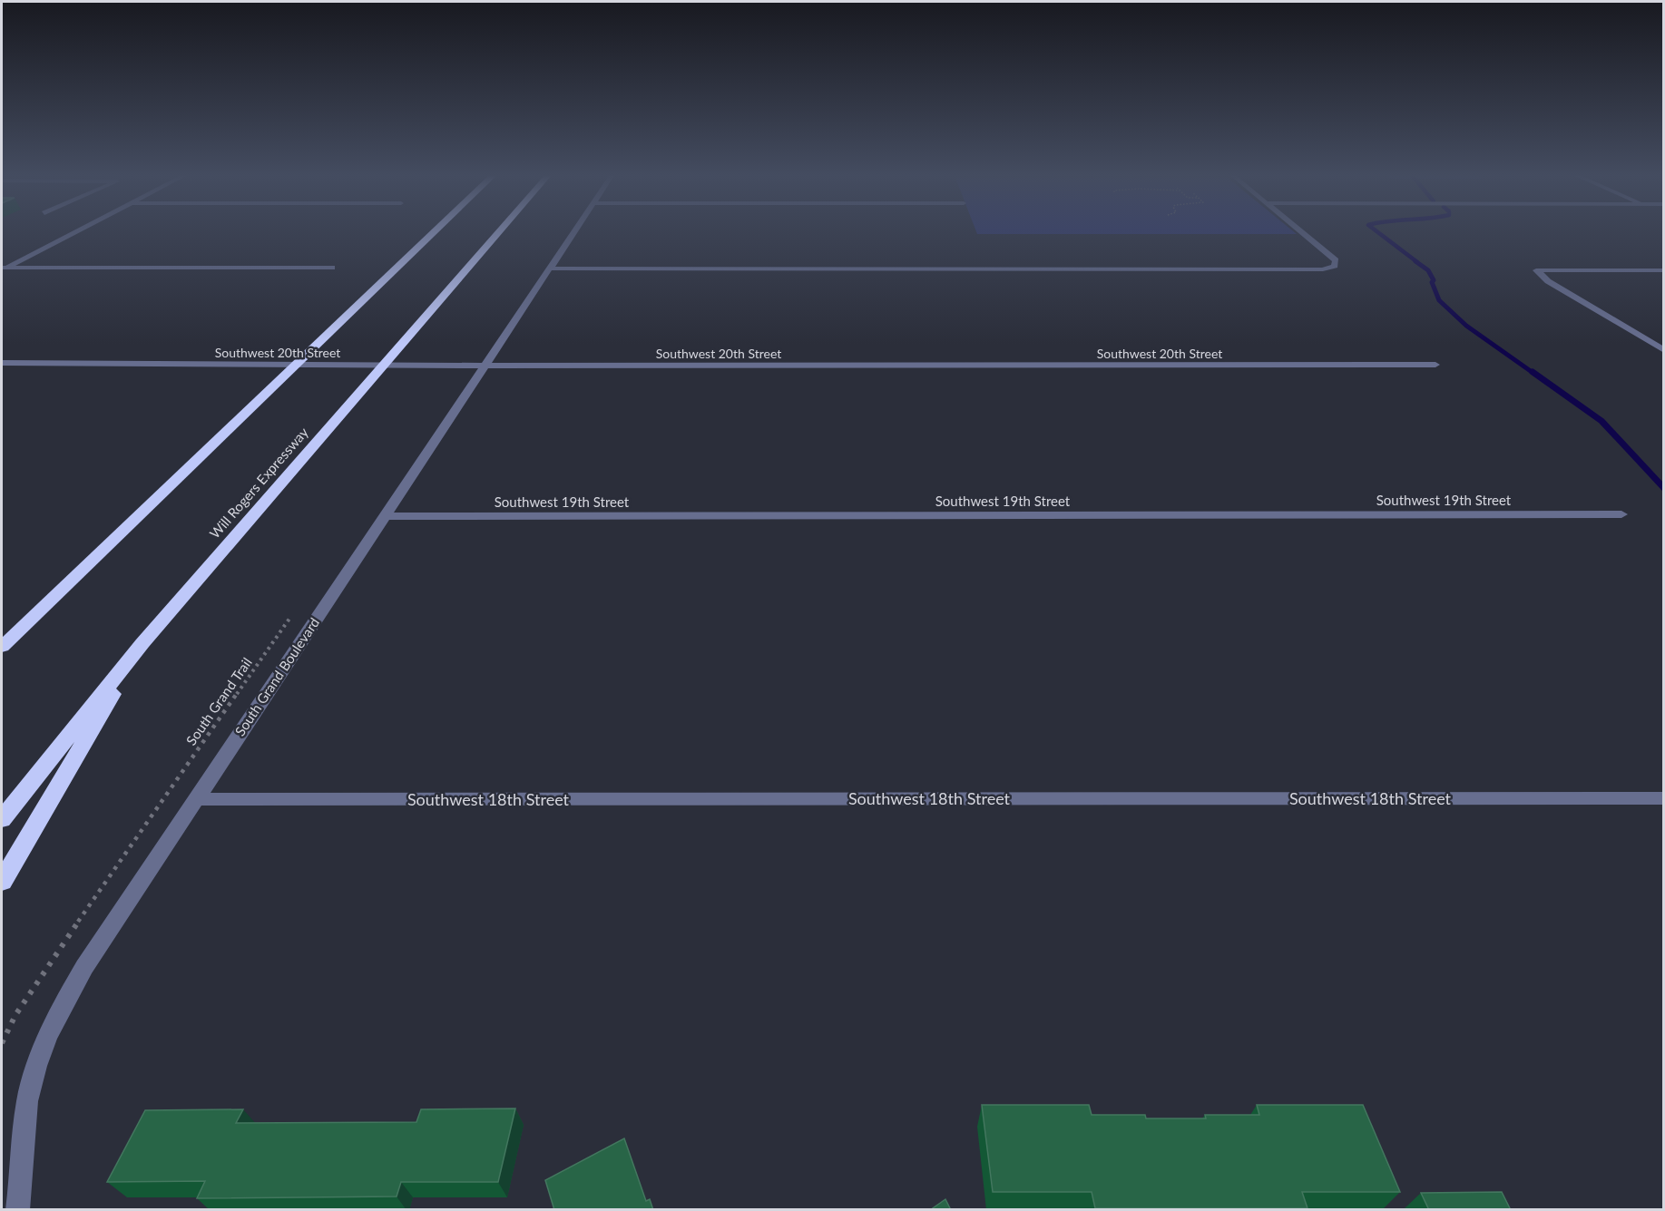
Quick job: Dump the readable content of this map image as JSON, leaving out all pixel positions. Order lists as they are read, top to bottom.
{
  "streets": {
    "highway": ["Will Rogers Expressway"],
    "street": [
      "Southwest 20th Street",
      "Southwest 19th Street",
      "South Grand Boulevard",
      "Southwest 18th Street"
    ],
    "path": ["South Grand Trail"]
  },
  "crossings": [
    ["Southwest 20th Street", "South Grand Boulevard"],
    ["Southwest 19th Street", "South Grand Boulevard"],
    ["South Grand Boulevard", "Southwest 18th Street"]
  ]
}
